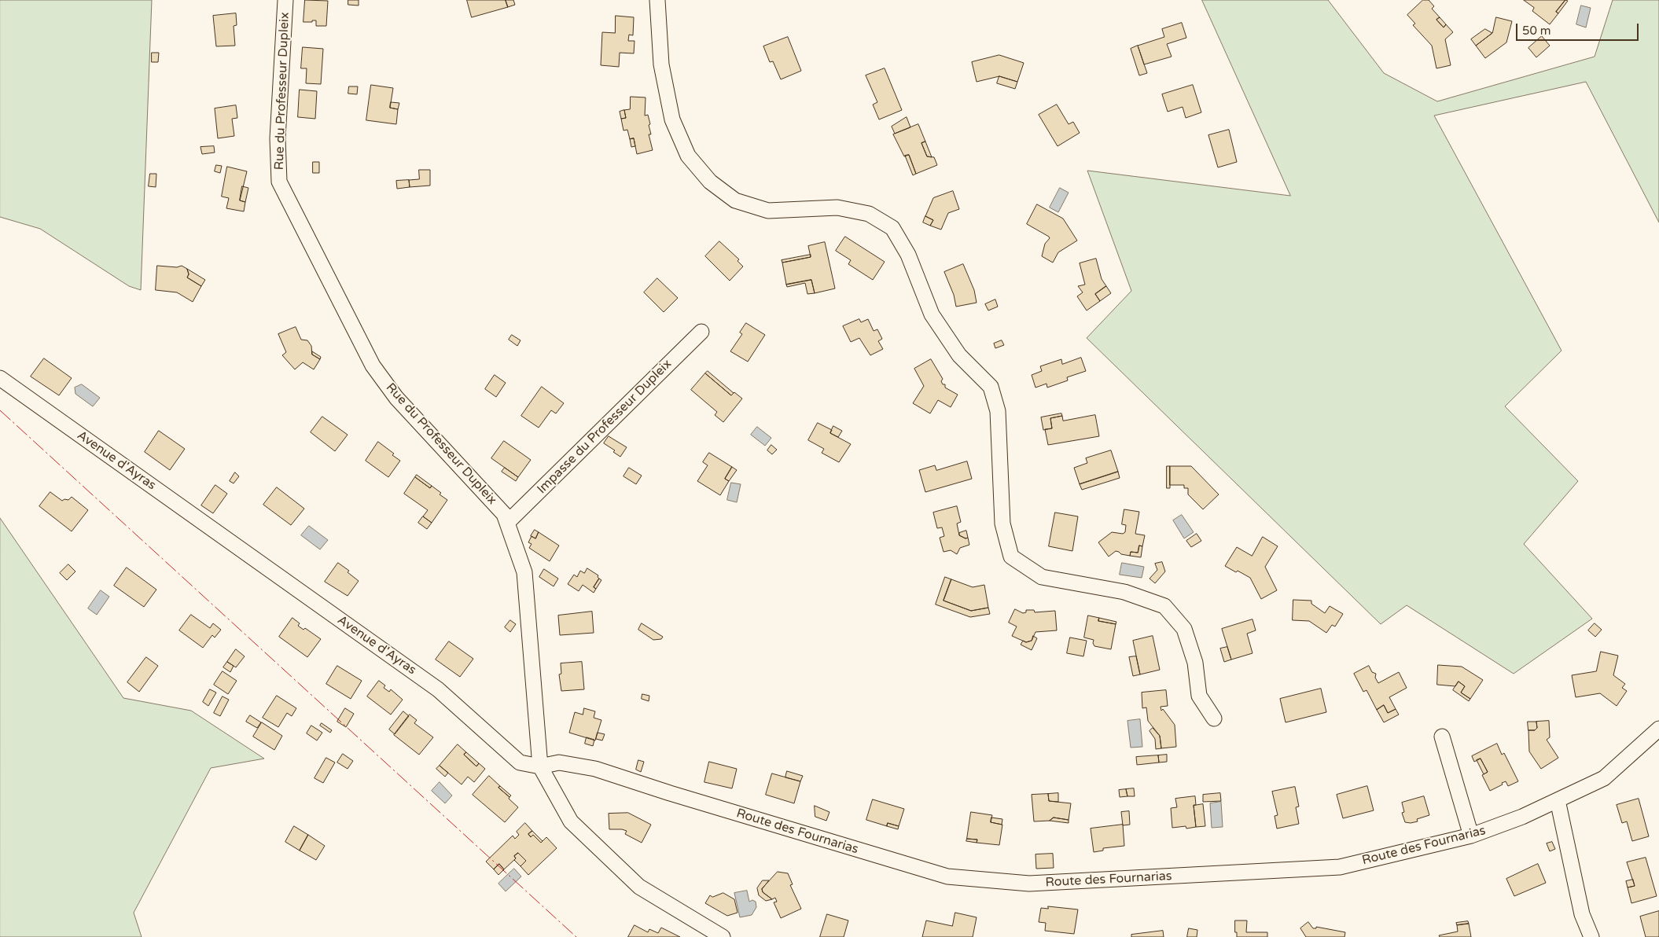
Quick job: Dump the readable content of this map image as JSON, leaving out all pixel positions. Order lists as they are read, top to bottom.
{
  "streets": {
    "street": [
      "Rue du Professeur Dupleix",
      "Impasse du Professeur Dupleix",
      "Avenue d'Ayras",
      "Route des Fournarias"
    ]
  },
  "crossings": [
    ["Rue du Professeur Dupleix", "Impasse du Professeur Dupleix"],
    ["Rue du Professeur Dupleix", "Avenue d'Ayras"],
    ["Rue du Professeur Dupleix", "Route des Fournarias"],
    ["Avenue d'Ayras", "Route des Fournarias"]
  ],
  "scale_bar": "50 m"
}
